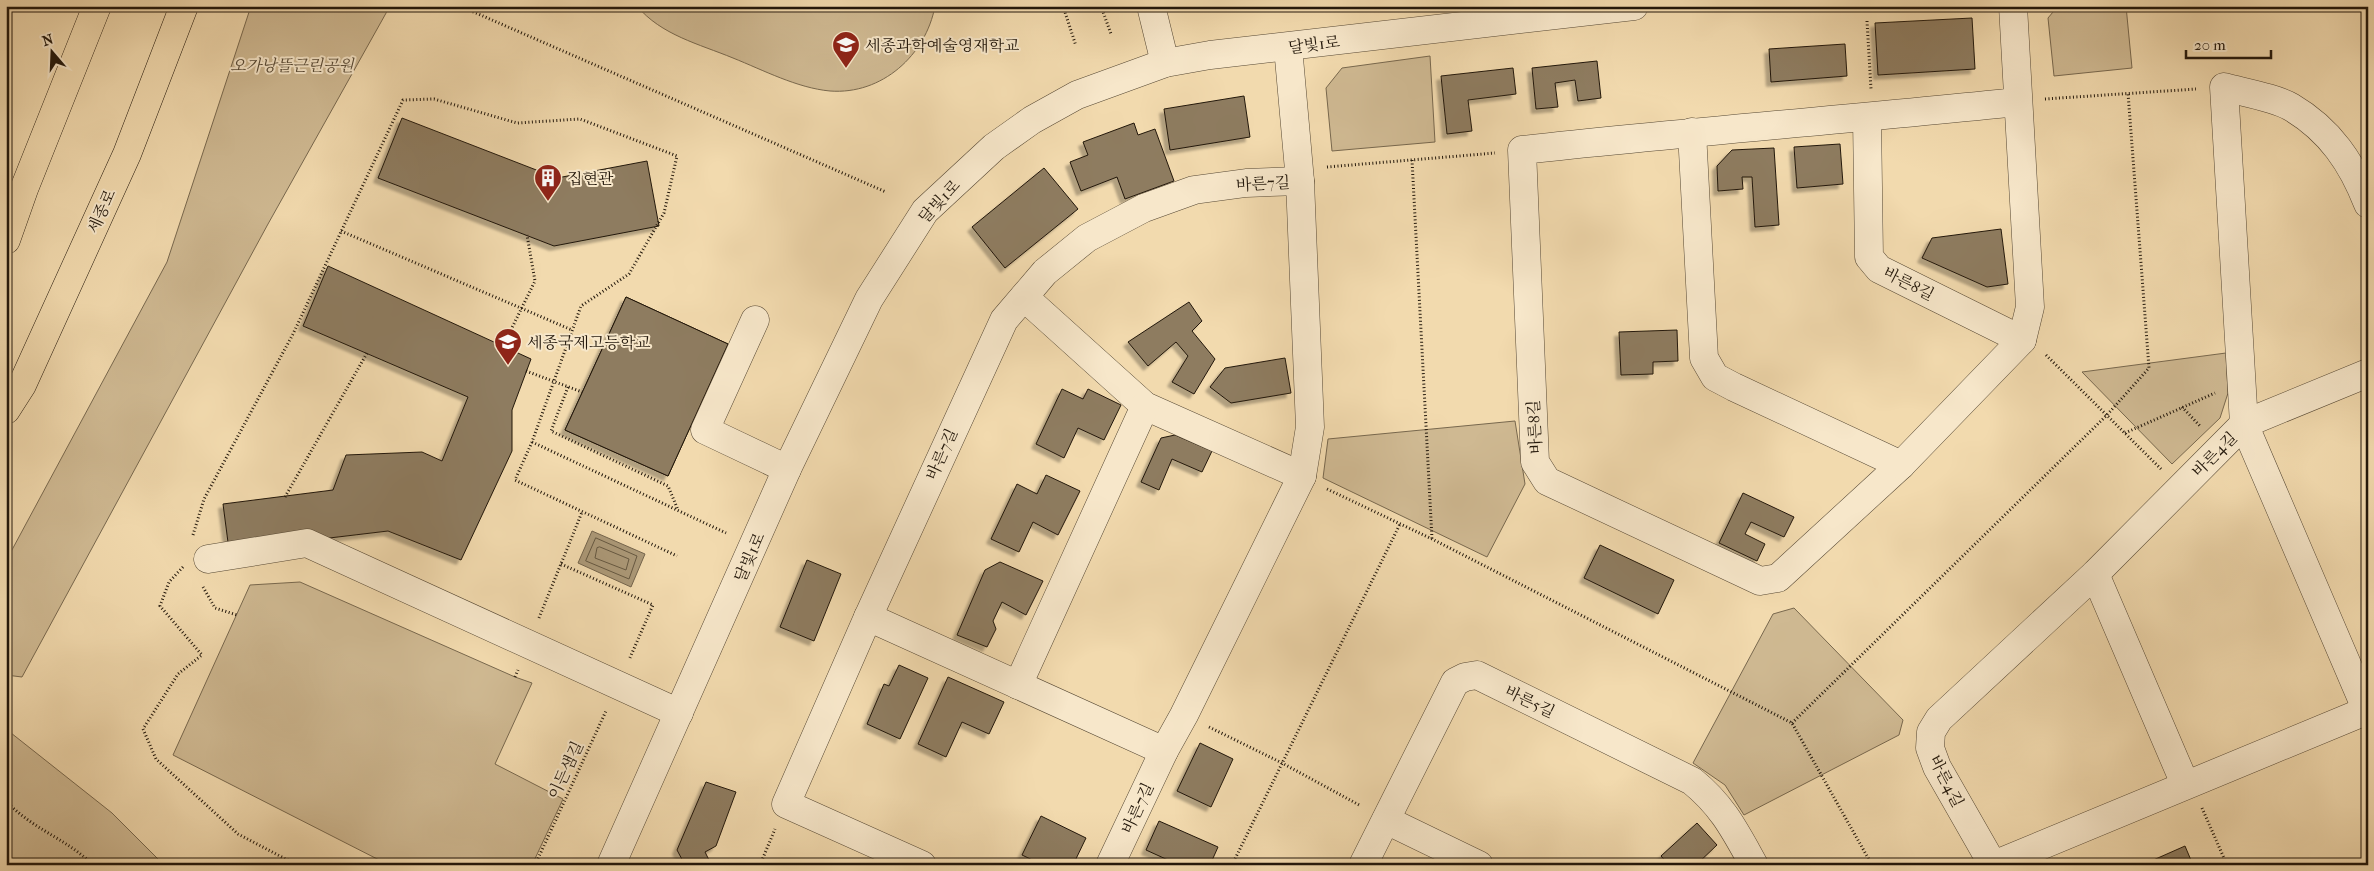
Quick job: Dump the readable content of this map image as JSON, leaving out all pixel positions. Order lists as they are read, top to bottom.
{
  "streets": {
    "highway": ["세종로"],
    "street": [
      "달빛1로",
      "바른7길",
      "바른8길",
      "바른4길",
      "바른5길"
    ],
    "path": ["이든샘길"]
  },
  "parks": ["오가낭뜰근린공원"],
  "places": {
    "school or university": ["세종과학예술영재학교", "세종국제고등학교"],
    "building": ["집현관"]
  },
  "scale_bar": "20 m",
  "north": "top"
}
